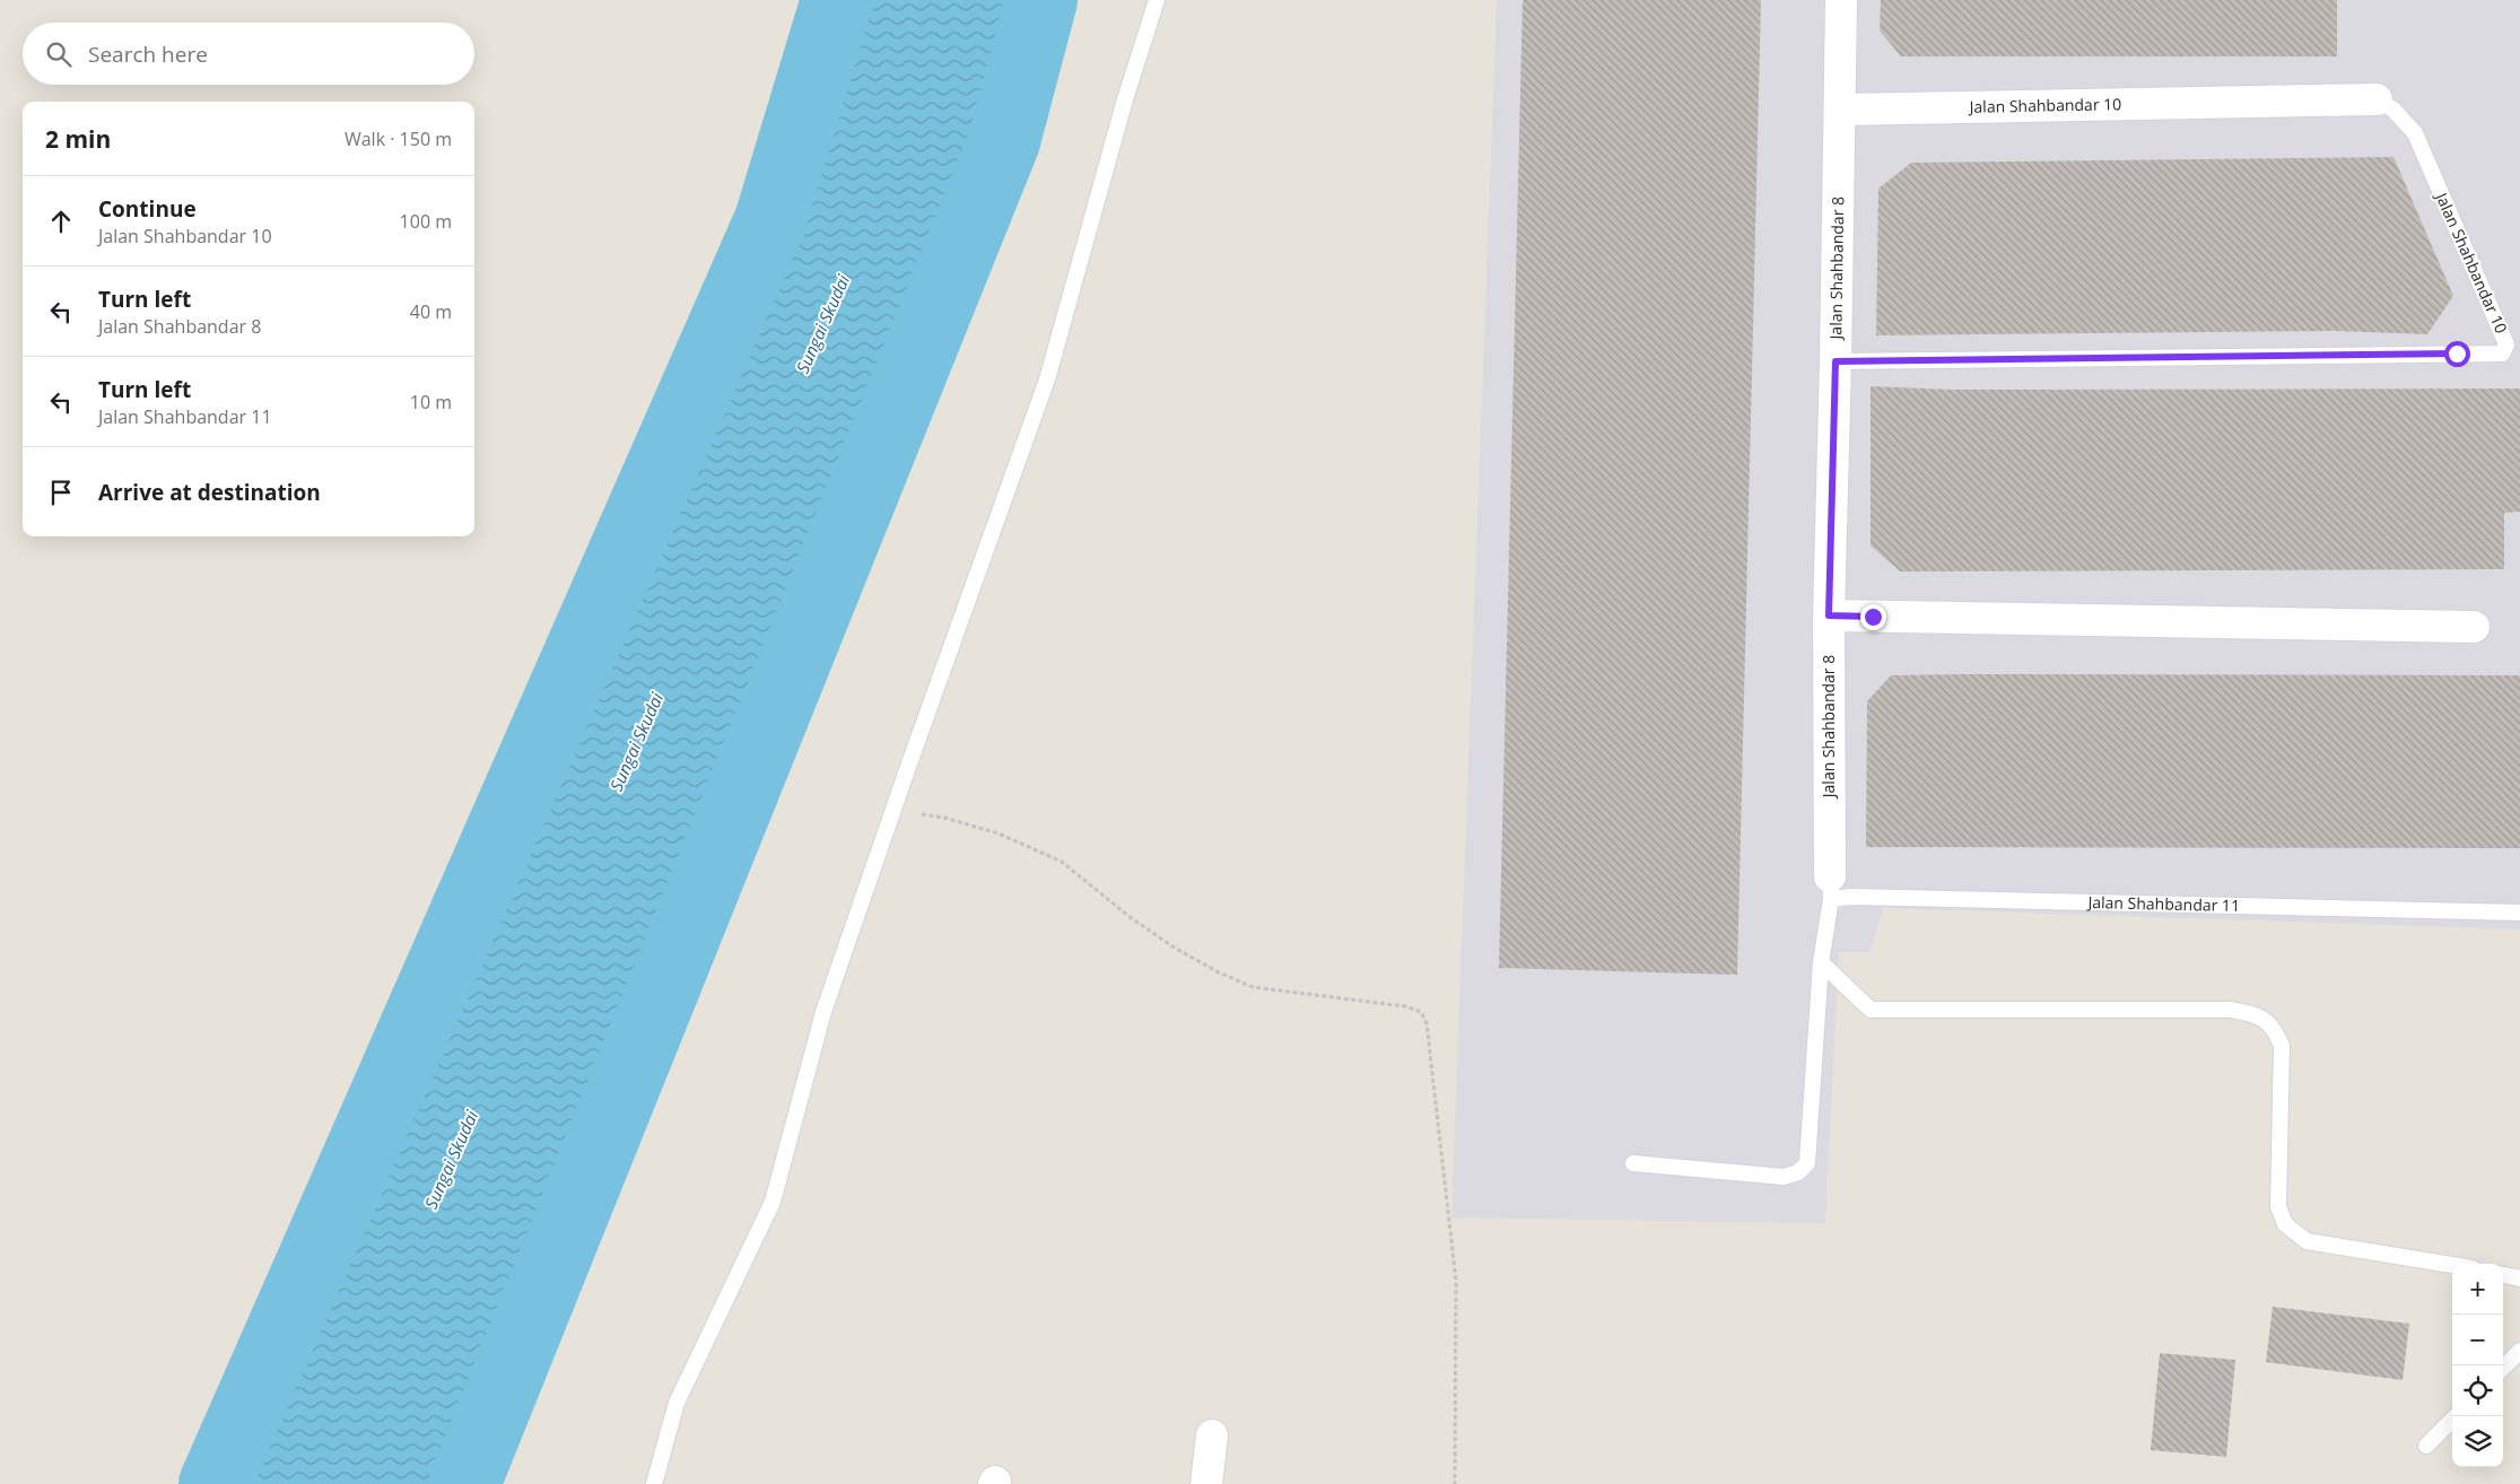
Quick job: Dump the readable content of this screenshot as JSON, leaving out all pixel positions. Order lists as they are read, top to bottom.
{
  "streets": {
    "street": ["Jalan Shahbandar 10", "Jalan Shahbandar 8"],
    "lane": ["Jalan Shahbandar 11"]
  },
  "crossings": [
    ["Jalan Shahbandar 10", "Jalan Shahbandar 8"],
    ["Jalan Shahbandar 8", "Jalan Shahbandar 11"]
  ],
  "water": ["Sungai Skudai"],
  "page": {
    "search": "Search here",
    "heading": ["2 min", "Walk · 150 m"],
    "list": [
      ["Continue", "Jalan Shahbandar 10", "100 m"],
      ["Turn left", "Jalan Shahbandar 8", "40 m"],
      ["Turn left", "Jalan Shahbandar 11", "10 m"],
      "Arrive at destination"
    ],
    "map_buttons": ["+", "−"]
  }
}
